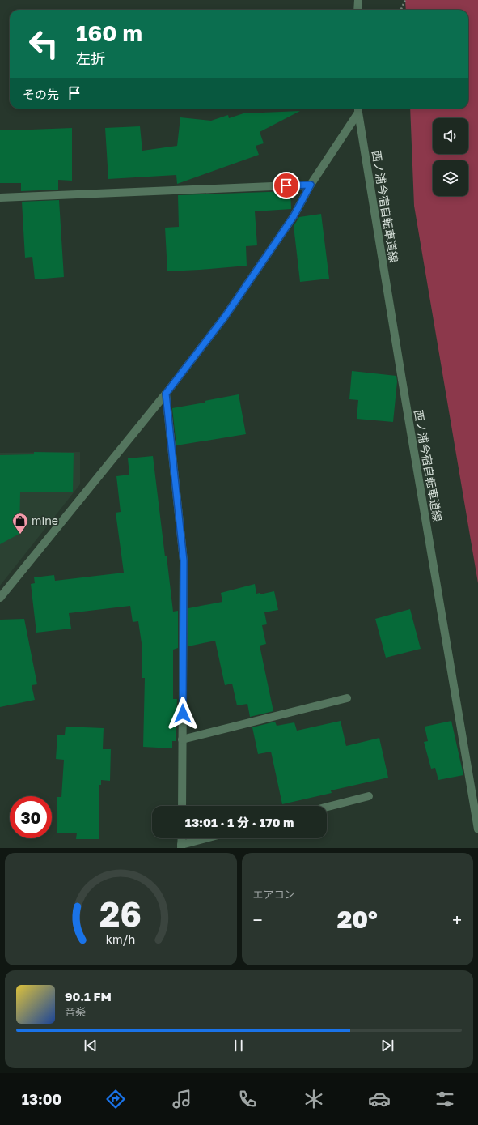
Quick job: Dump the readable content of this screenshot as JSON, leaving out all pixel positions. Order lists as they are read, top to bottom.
{
  "streets": {
    "street": ["西ノ浦今宿自転車道線"]
  },
  "places": {
    "shop": ["mine"]
  },
  "page": {
    "turn": ["160 m", "左折"],
    "then": "その先",
    "limit": "30",
    "trip": "13:01 · 1 分 · 170 m",
    "tile": "エアコン",
    "heat": ["−", "20°", "+"],
    "song": ["90.1 FM", "音楽"],
    "tabs": "13:00",
    "gauge": ["26", "km/h"]
  }
}
